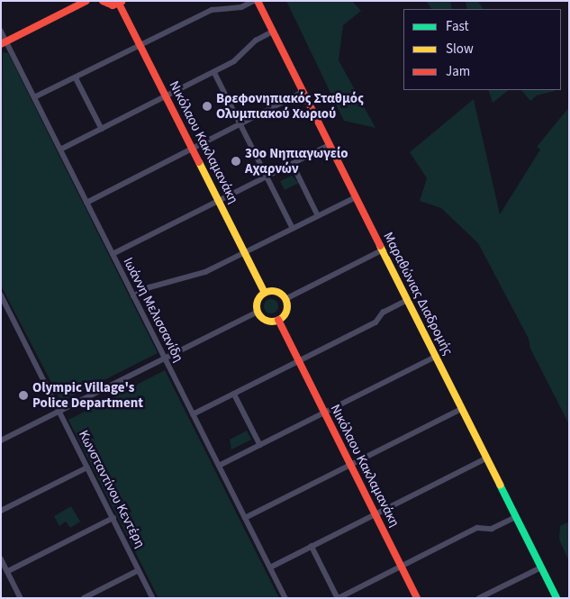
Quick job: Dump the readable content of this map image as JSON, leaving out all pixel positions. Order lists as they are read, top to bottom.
{
  "streets": {
    "street": [
      "Νικόλαου Κακλαμανάκη",
      "Μαραθώνιας Διαδρομής",
      "Ιωάννη Μελισσανίδη",
      "Κωνσταντίνου Κεντέρη"
    ]
  },
  "places": ["Βρεφονηπιακός Σταθμός Ολυμπιακού Χωριού", "30ο Νηπιαγωγείο Αχαρνών", "Olympic Village's Police Department"],
  "legend": ["Fast", "Slow", "Jam"]
}
